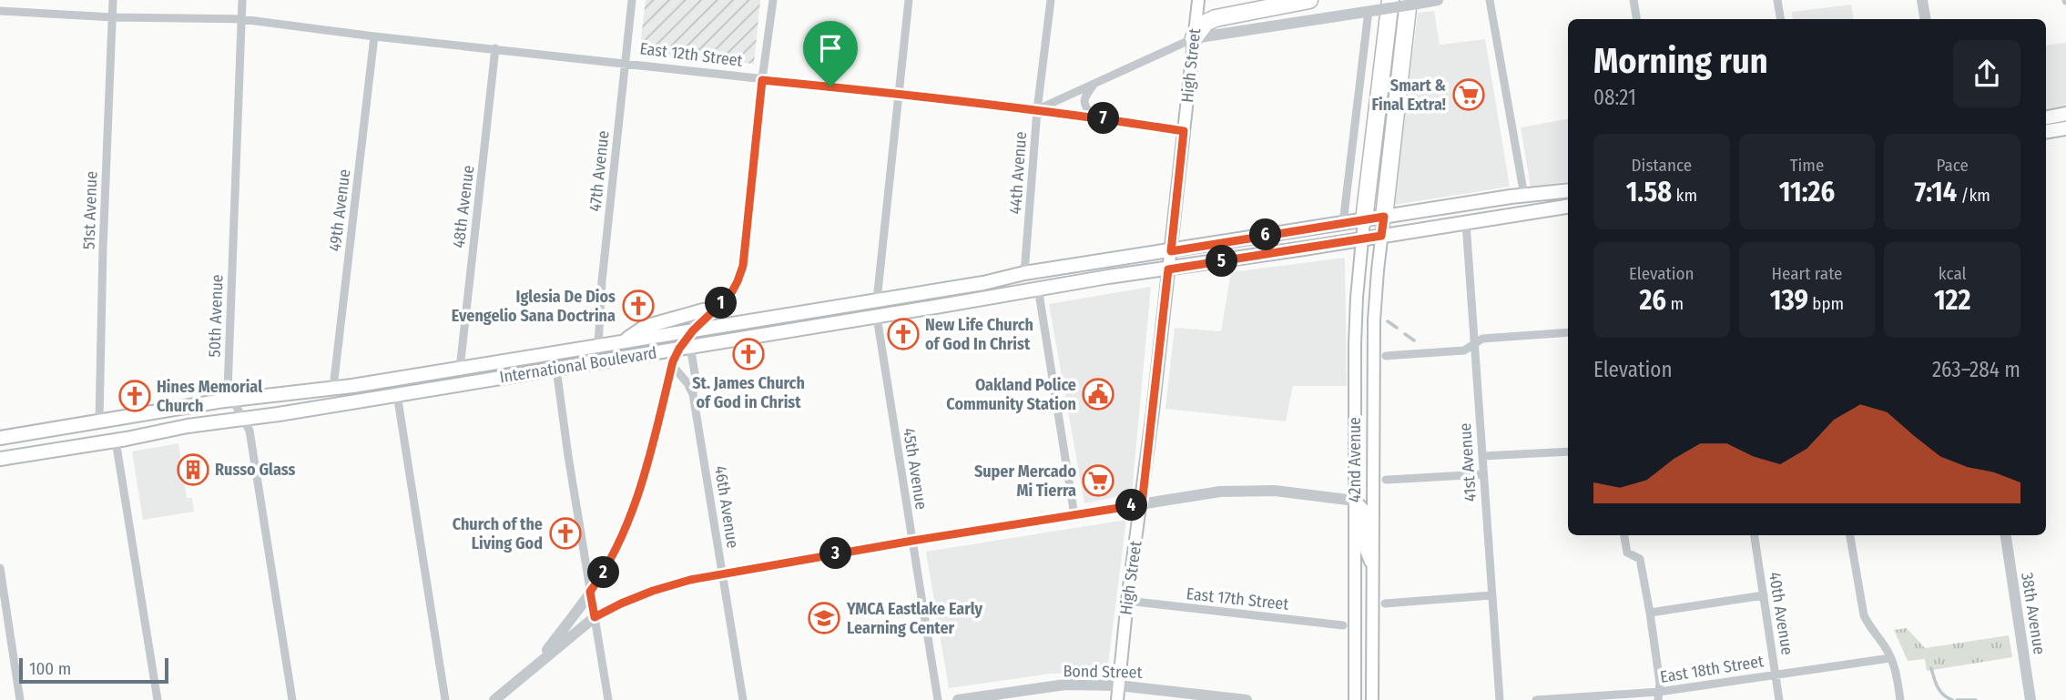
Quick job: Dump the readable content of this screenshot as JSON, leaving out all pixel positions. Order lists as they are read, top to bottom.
{
  "streets": {
    "main road": ["High Street", "International Boulevard", "42nd Avenue"],
    "street": [
      "East 12th Street",
      "47th Avenue",
      "44th Avenue",
      "48th Avenue",
      "51st Avenue",
      "49th Avenue",
      "50th Avenue",
      "41st Avenue",
      "45th Avenue",
      "46th Avenue",
      "East 17th Street",
      "40th Avenue",
      "38th Avenue",
      "East 18th Street",
      "Bond Street"
    ]
  },
  "crossings": [
    ["East 12th Street", "High Street"],
    ["East 12th Street", "47th Avenue"],
    ["East 12th Street", "44th Avenue"],
    ["East 12th Street", "48th Avenue"],
    ["East 12th Street", "51st Avenue"],
    ["East 12th Street", "49th Avenue"],
    ["East 12th Street", "50th Avenue"],
    ["High Street", "International Boulevard"],
    ["High Street", "East 17th Street"],
    ["High Street", "Bond Street"],
    ["47th Avenue", "International Boulevard"],
    ["44th Avenue", "International Boulevard"],
    ["48th Avenue", "International Boulevard"],
    ["51st Avenue", "International Boulevard"],
    ["49th Avenue", "International Boulevard"],
    ["50th Avenue", "International Boulevard"],
    ["International Boulevard", "42nd Avenue"],
    ["International Boulevard", "41st Avenue"],
    ["International Boulevard", "45th Avenue"],
    ["International Boulevard", "46th Avenue"],
    ["40th Avenue", "East 18th Street"]
  ],
  "places": {
    "supermarket": ["Smart & Final Extra!", "Super Mercado Mi Tierra"],
    "church": [
      "Iglesia De Dios Evengelio Sana Doctrina",
      "New Life Church of God In Christ",
      "St. James Church of God in Christ",
      "Hines Memorial Church",
      "Church of the Living God"
    ],
    "public building": ["Oakland Police Community Station"],
    "building": ["Russo Glass"],
    "school or university": ["YMCA Eastlake Early Learning Center"]
  },
  "scale_bar": "100 m",
  "page": {
    "heading": ["Morning run", "08:21"],
    "pins": [
      "7",
      "6",
      "5",
      "1",
      "4",
      "3",
      "2"
    ],
    "stats": [
      ["Distance", "1.58 km"],
      ["Time", "11:26"],
      ["Pace", "7:14 /km"],
      ["Elevation", "26 m"],
      ["Heart rate", "139 bpm"],
      ["kcal", "122"]
    ],
    "chart": ["Elevation", "263–284 m"],
    "scale": "100 m"
  }
}
